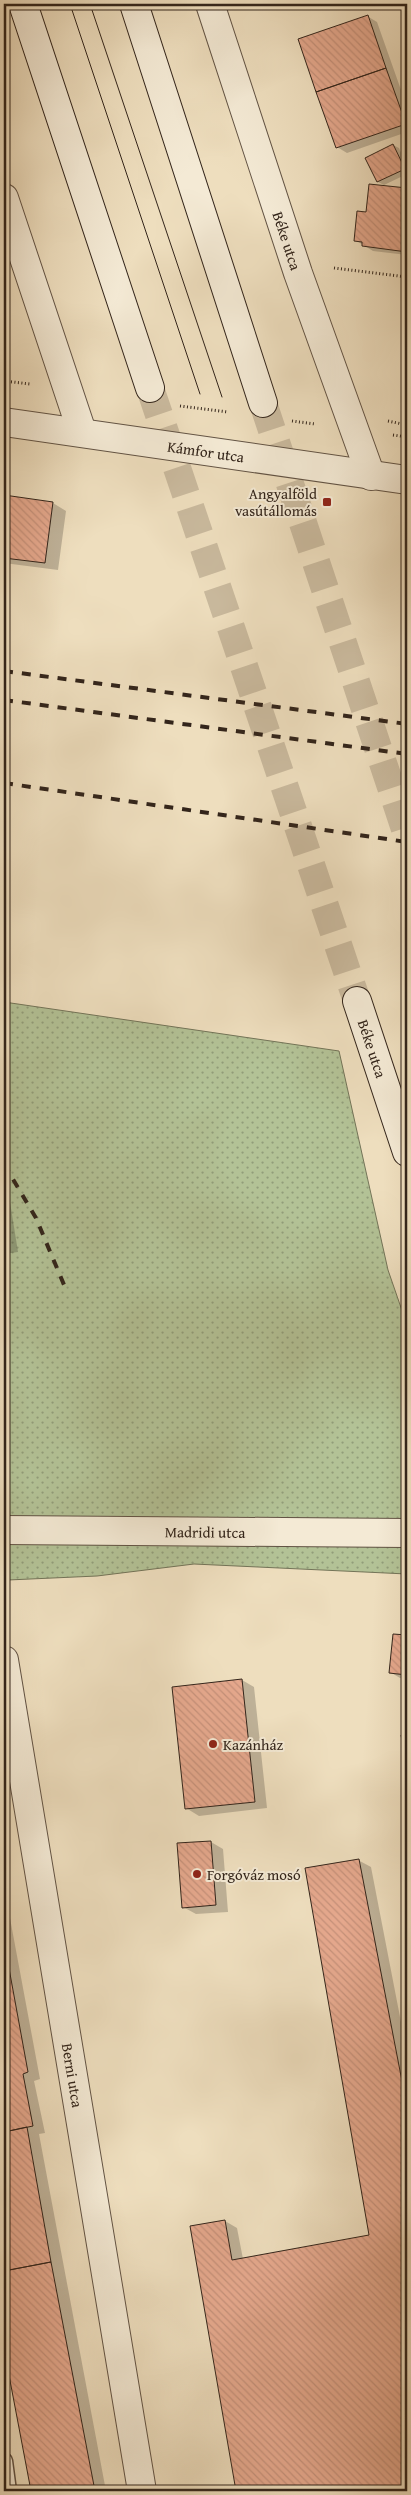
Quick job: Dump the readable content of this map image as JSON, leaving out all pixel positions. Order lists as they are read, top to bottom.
{
  "streets": {
    "street": [
      "Béke utca",
      "Kámfor utca",
      "Madridi utca",
      "Berni utca"
    ]
  },
  "crossings": [
    ["Béke utca", "Kámfor utca"]
  ],
  "places": {
    "transit": ["Angyalföld vasútállomás"],
    "other": ["Kazánház", "Forgóváz mosó"]
  }
}
